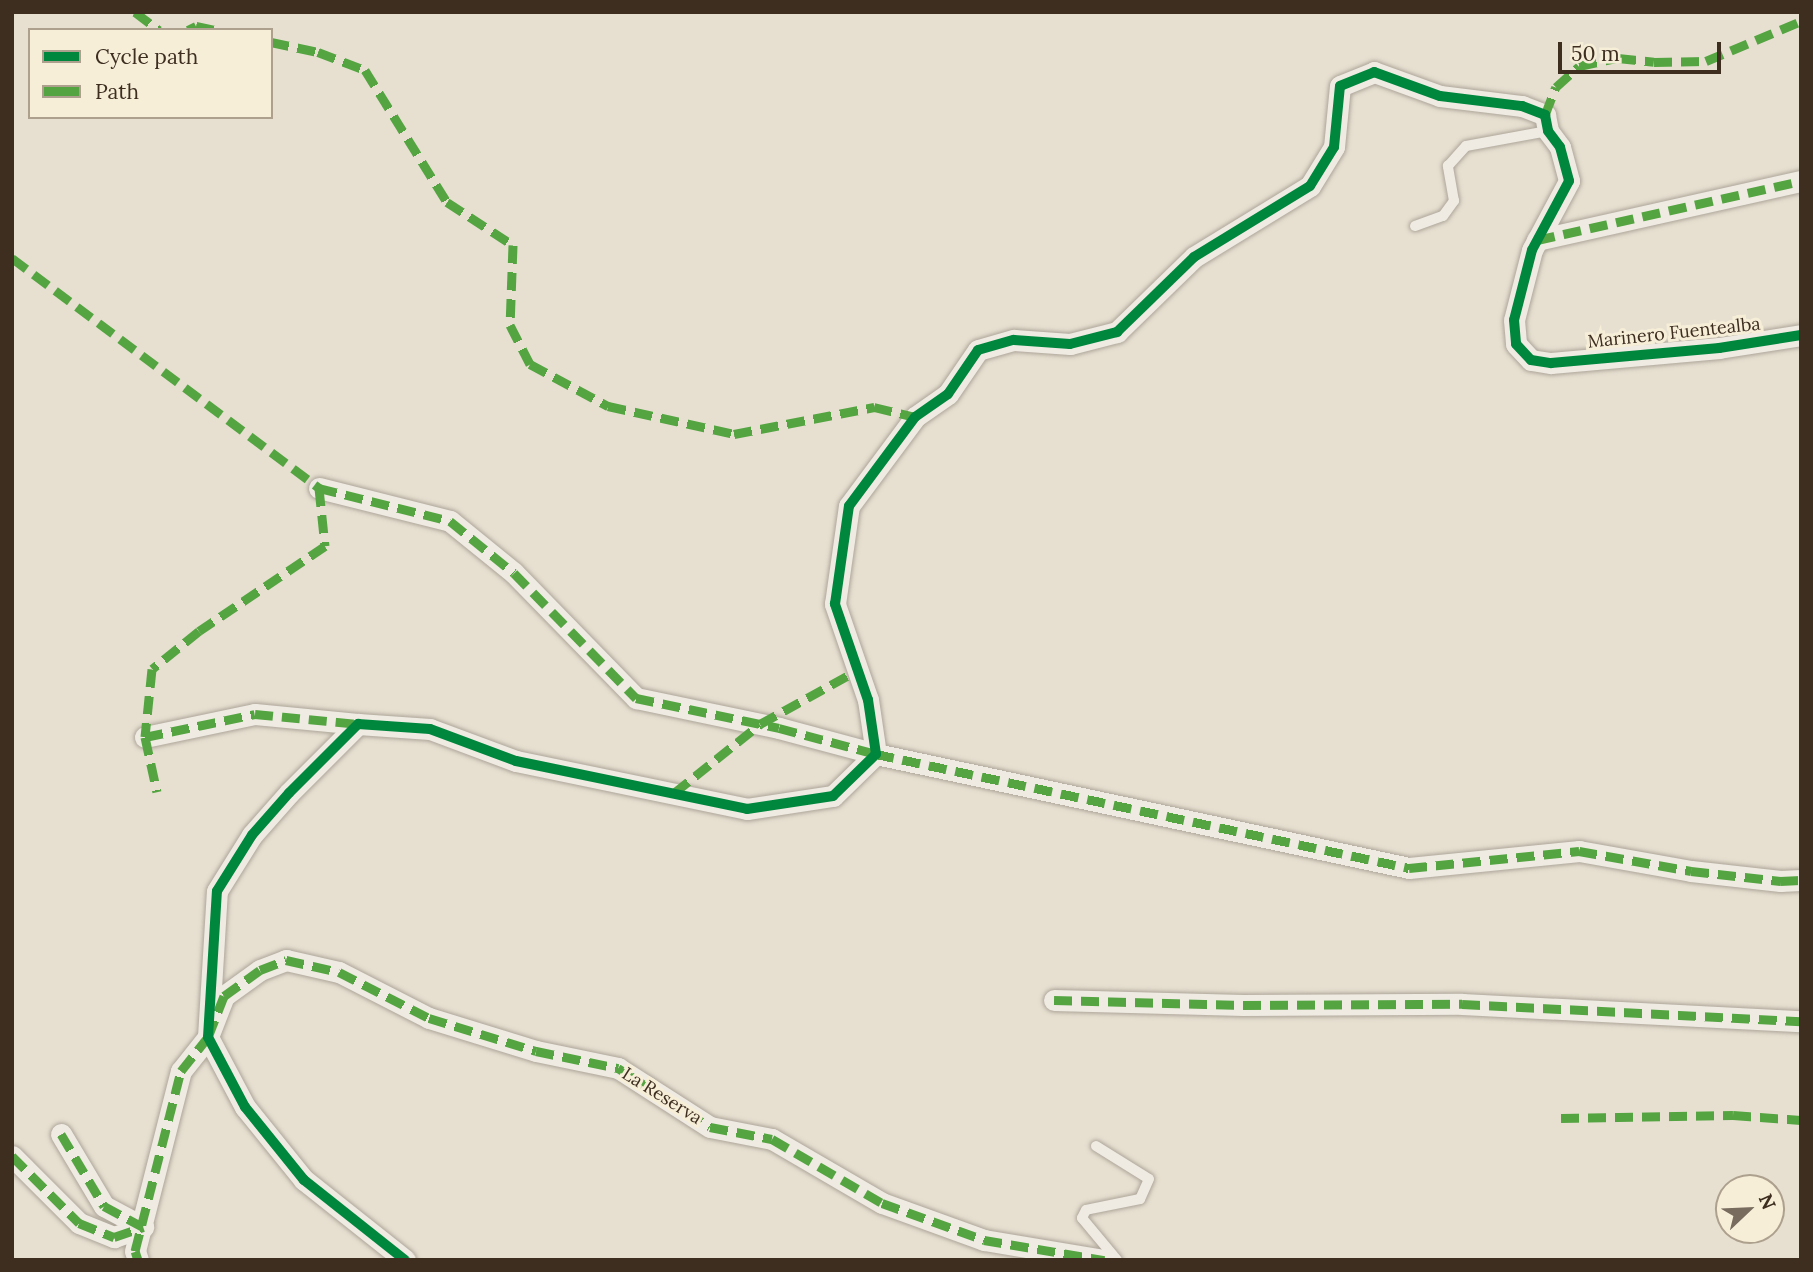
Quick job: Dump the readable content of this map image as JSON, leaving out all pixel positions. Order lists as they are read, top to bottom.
{
  "streets": {
    "street": ["Marinero Fuentealba", "La Reserva"]
  },
  "legend": ["Cycle path", "Path"],
  "scale_bar": "50 m",
  "north": "top right"
}
